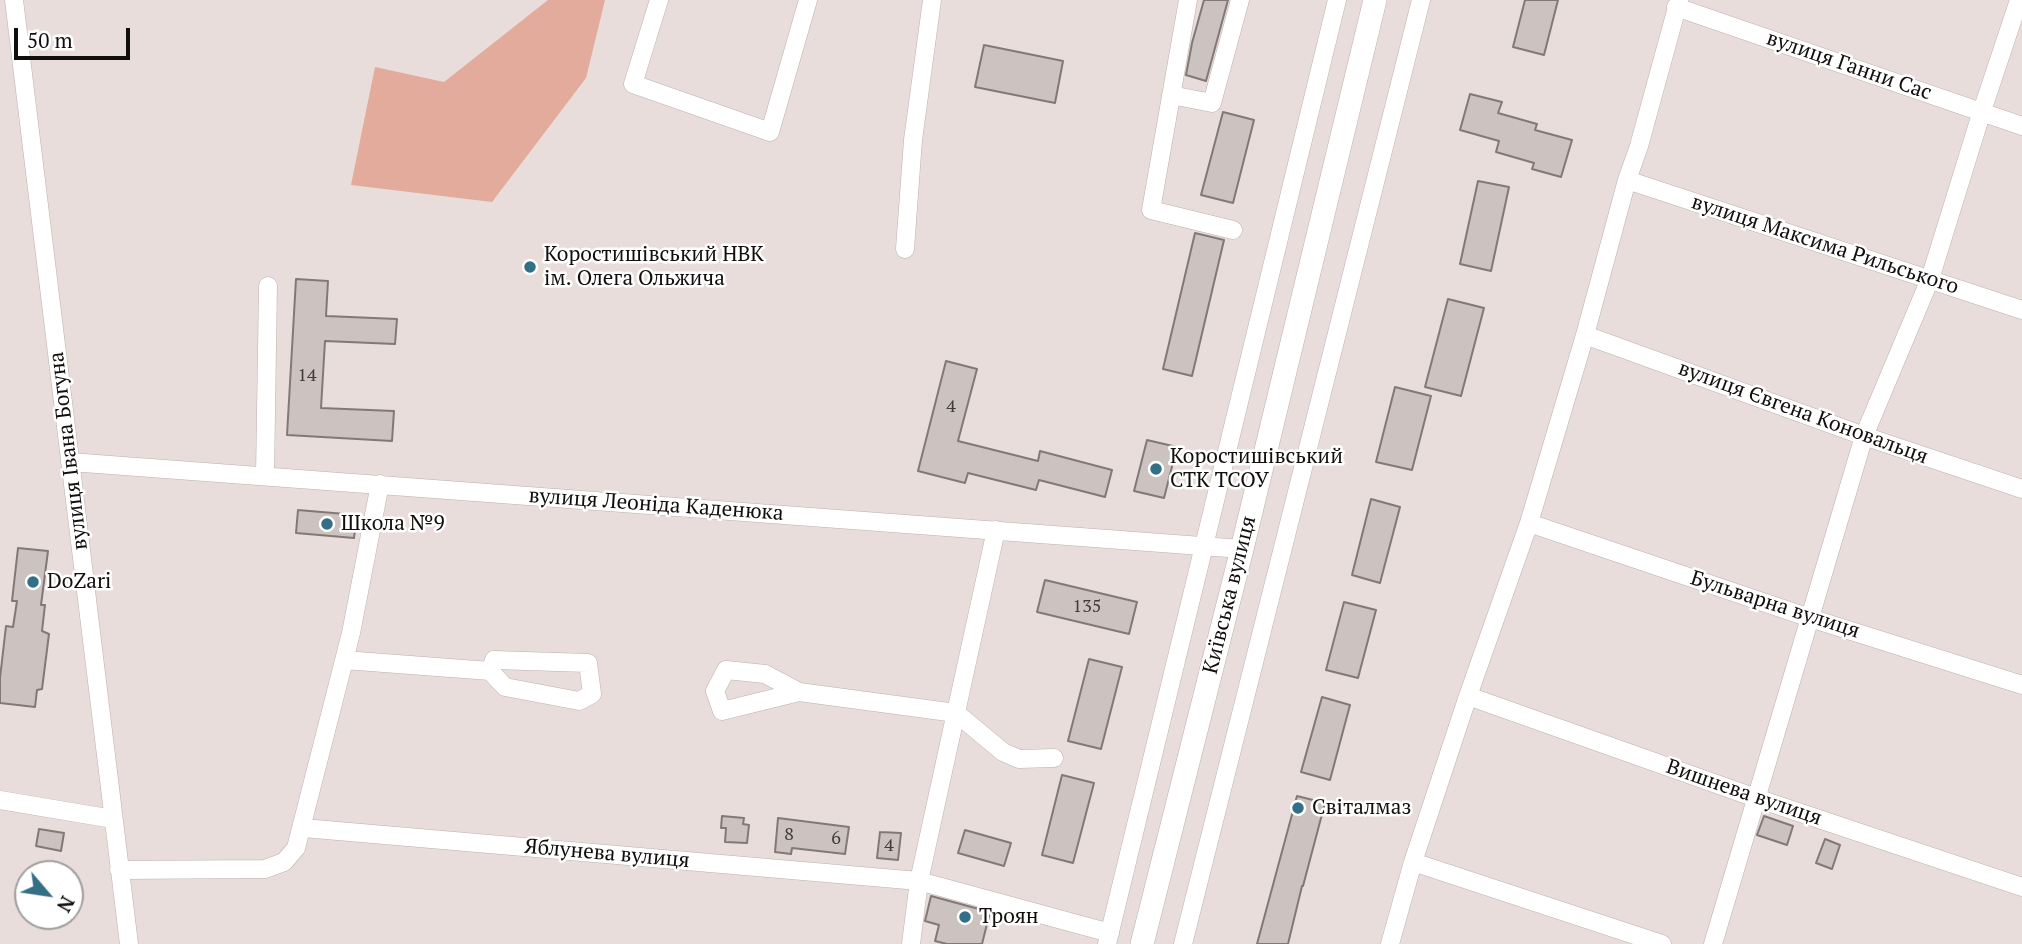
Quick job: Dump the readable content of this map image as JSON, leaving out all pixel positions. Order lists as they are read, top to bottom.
{
  "streets": {
    "main road": ["Київська вулиця"],
    "street": [
      "вулиця Ганни Сас",
      "вулиця Максима Рильського",
      "вулиця Євгена Коновальця",
      "вулиця Івана Богуна",
      "вулиця Леоніда Каденюка",
      "Бульварна вулиця",
      "Вишнева вулиця",
      "Яблунева вулиця"
    ]
  },
  "crossings": [
    ["вулиця Івана Богуна", "вулиця Леоніда Каденюка"],
    ["вулиця Леоніда Каденюка", "Київська вулиця"]
  ],
  "places": [
    "Коростишівський НВК ім. Олега Ольжича",
    "Коростишівський СТК ТСОУ",
    "Школа №9",
    "DoZari",
    "Світалмаз",
    "Троян"
  ],
  "house_numbers": [
    "14",
    "4",
    "135",
    "8",
    "6",
    "4"
  ],
  "scale_bar": "50 m",
  "north": "bottom right"
}
